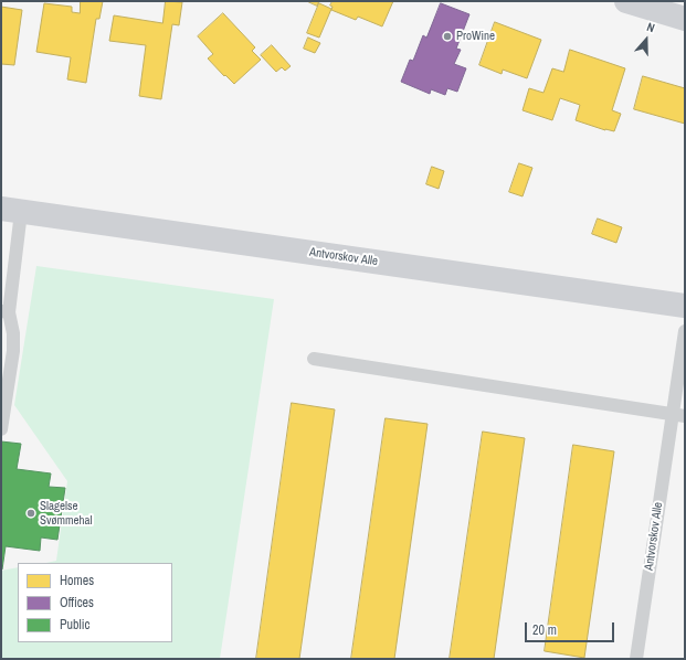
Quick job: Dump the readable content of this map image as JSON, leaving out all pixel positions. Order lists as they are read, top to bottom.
{
  "streets": {
    "street": ["Antvorskov Alle"]
  },
  "places": ["ProWine", "Slagelse Svømmehal"],
  "legend": ["Homes", "Offices", "Public"],
  "scale_bar": "20 m",
  "north": "top"
}
